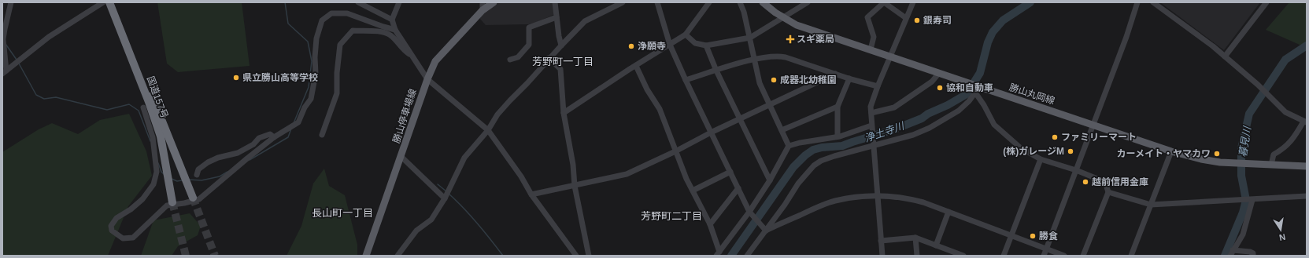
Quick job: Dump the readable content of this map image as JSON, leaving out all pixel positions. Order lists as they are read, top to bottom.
{
  "streets": {
    "highway": ["国道157号"],
    "main road": ["勝山丸岡線", "勝山停車場線"]
  },
  "districts": ["芳野町一丁目", "長山町一丁目", "芳野町二丁目"],
  "water": ["浄土寺川", "暮見川"],
  "places": {
    "other": [
      "銀寿司",
      "浄願寺",
      "県立勝山高等学校",
      "成器北幼稚園",
      "協和自動車",
      "ファミリーマート",
      "(株)ガレージM",
      "カーメイト・ヤマカワ",
      "越前信用金庫",
      "勝食"
    ],
    "health": ["スギ薬局"]
  },
  "north": "bottom"
}
